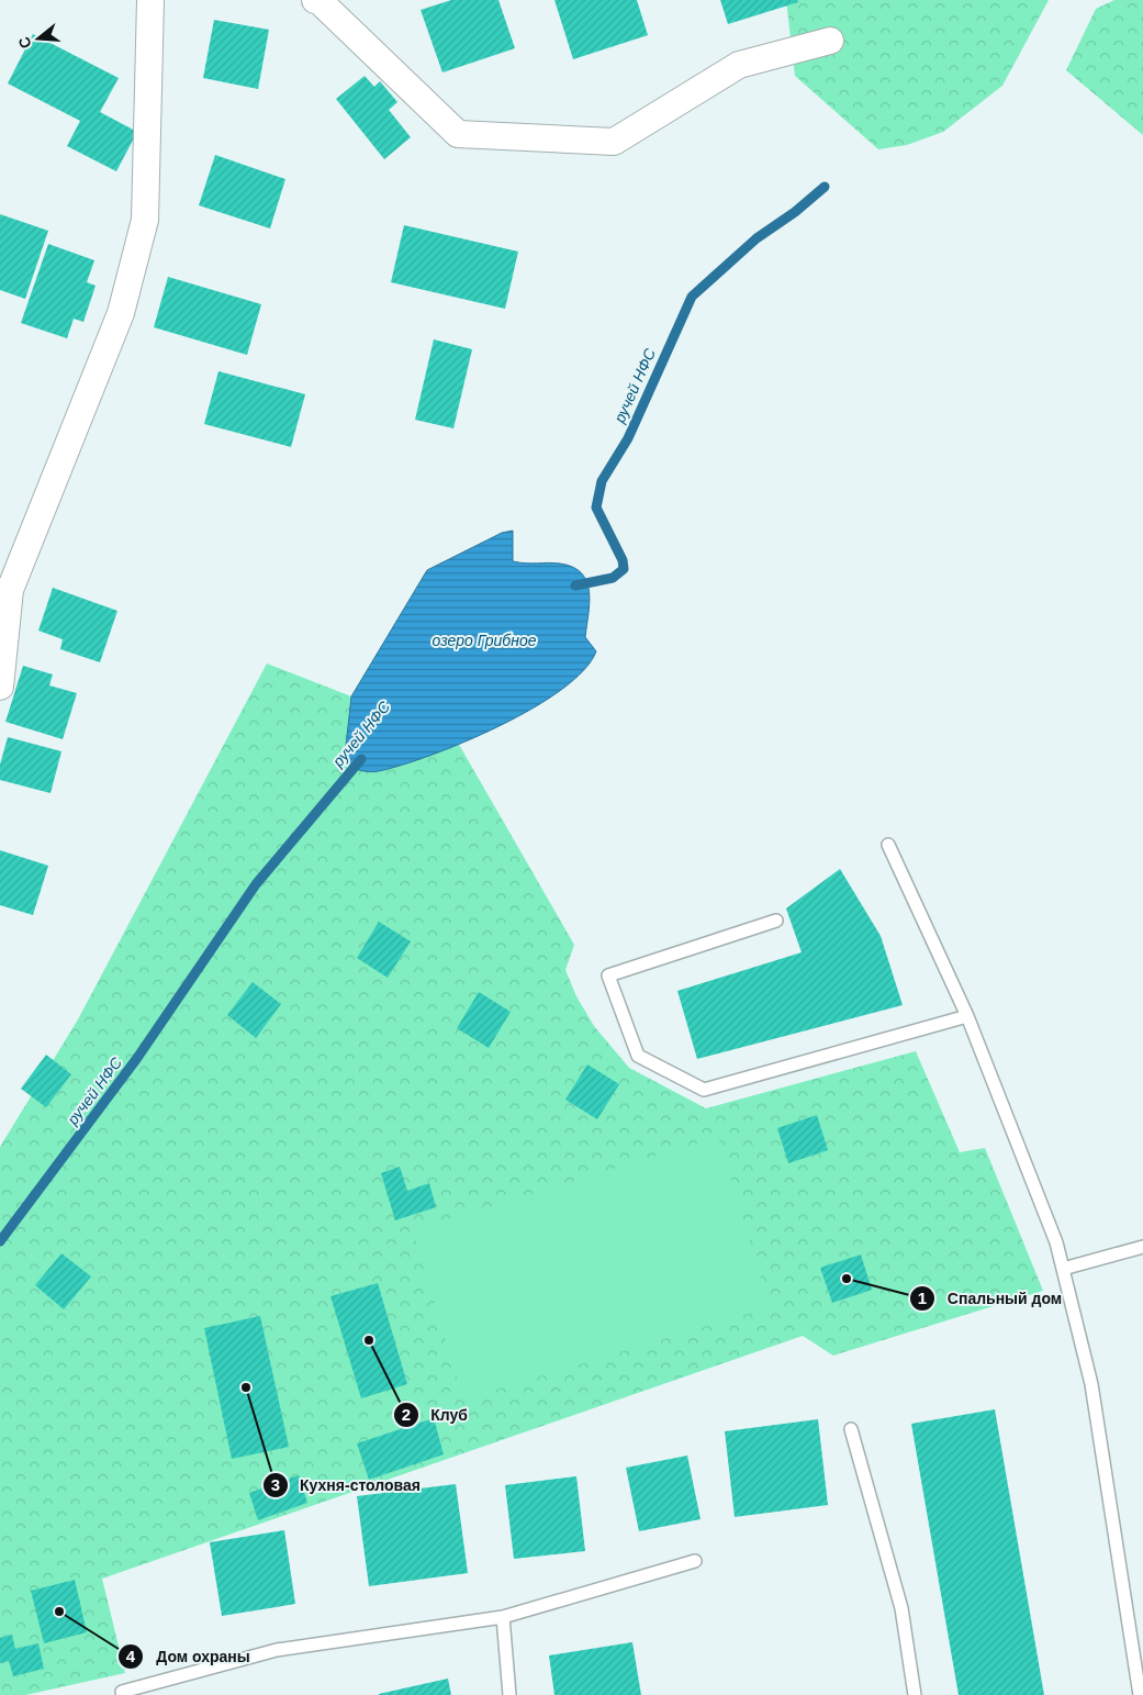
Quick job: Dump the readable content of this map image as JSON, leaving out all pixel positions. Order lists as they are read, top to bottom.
{
  "water": ["ручей НФС", "озеро Грибное"],
  "places": [
    "Спальный дом",
    "Клуб",
    "Кухня-столовая",
    "Дом охраны"
  ],
  "north": "left"
}
